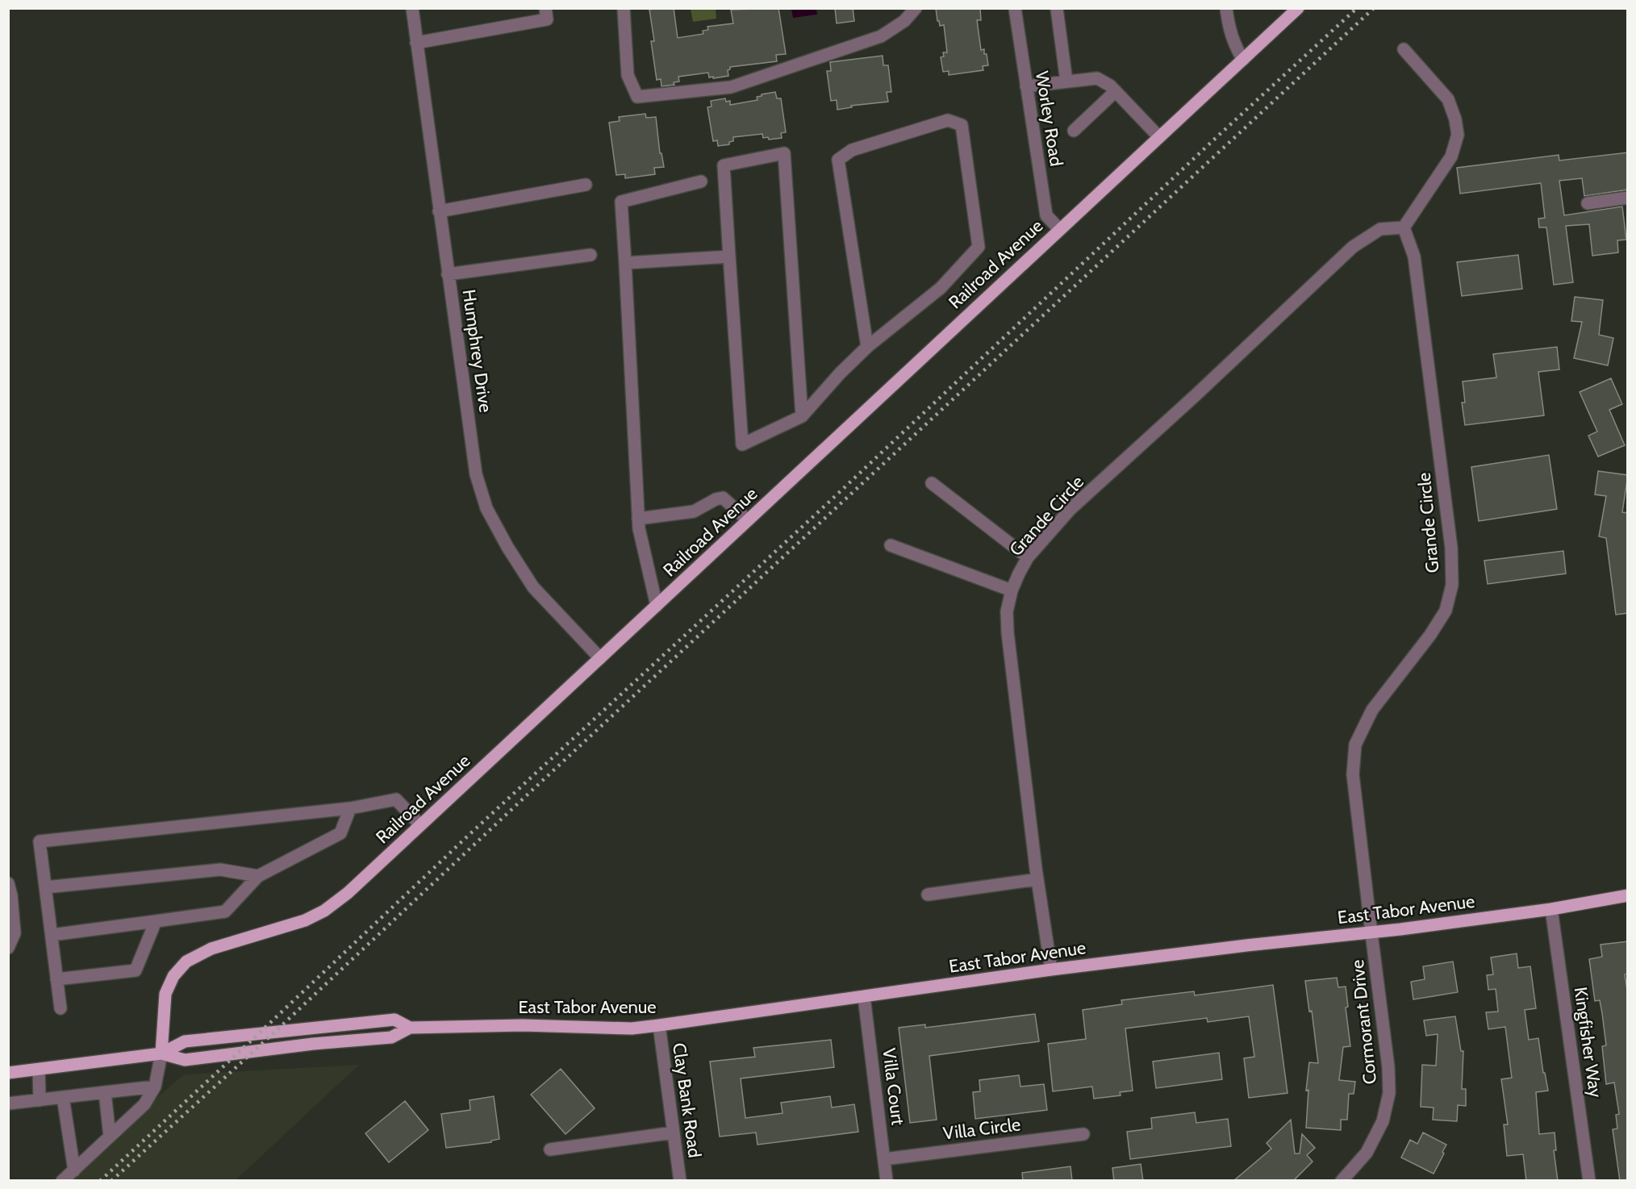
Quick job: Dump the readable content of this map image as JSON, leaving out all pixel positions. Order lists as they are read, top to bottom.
{
  "streets": {
    "main road": ["Railroad Avenue", "East Tabor Avenue"],
    "street": [
      "Worley Road",
      "Humphrey Drive",
      "Grande Circle",
      "Cormorant Drive",
      "Kingfisher Way",
      "Villa Court",
      "Clay Bank Road",
      "Villa Circle"
    ]
  },
  "crossings": [
    ["Worley Road", "Railroad Avenue"],
    ["Railroad Avenue", "Humphrey Drive"],
    ["Railroad Avenue", "East Tabor Avenue"],
    ["Grande Circle", "East Tabor Avenue"],
    ["Grande Circle", "Cormorant Drive"],
    ["East Tabor Avenue", "Cormorant Drive"],
    ["East Tabor Avenue", "Kingfisher Way"],
    ["East Tabor Avenue", "Villa Court"],
    ["East Tabor Avenue", "Clay Bank Road"],
    ["Villa Court", "Villa Circle"]
  ]
}
